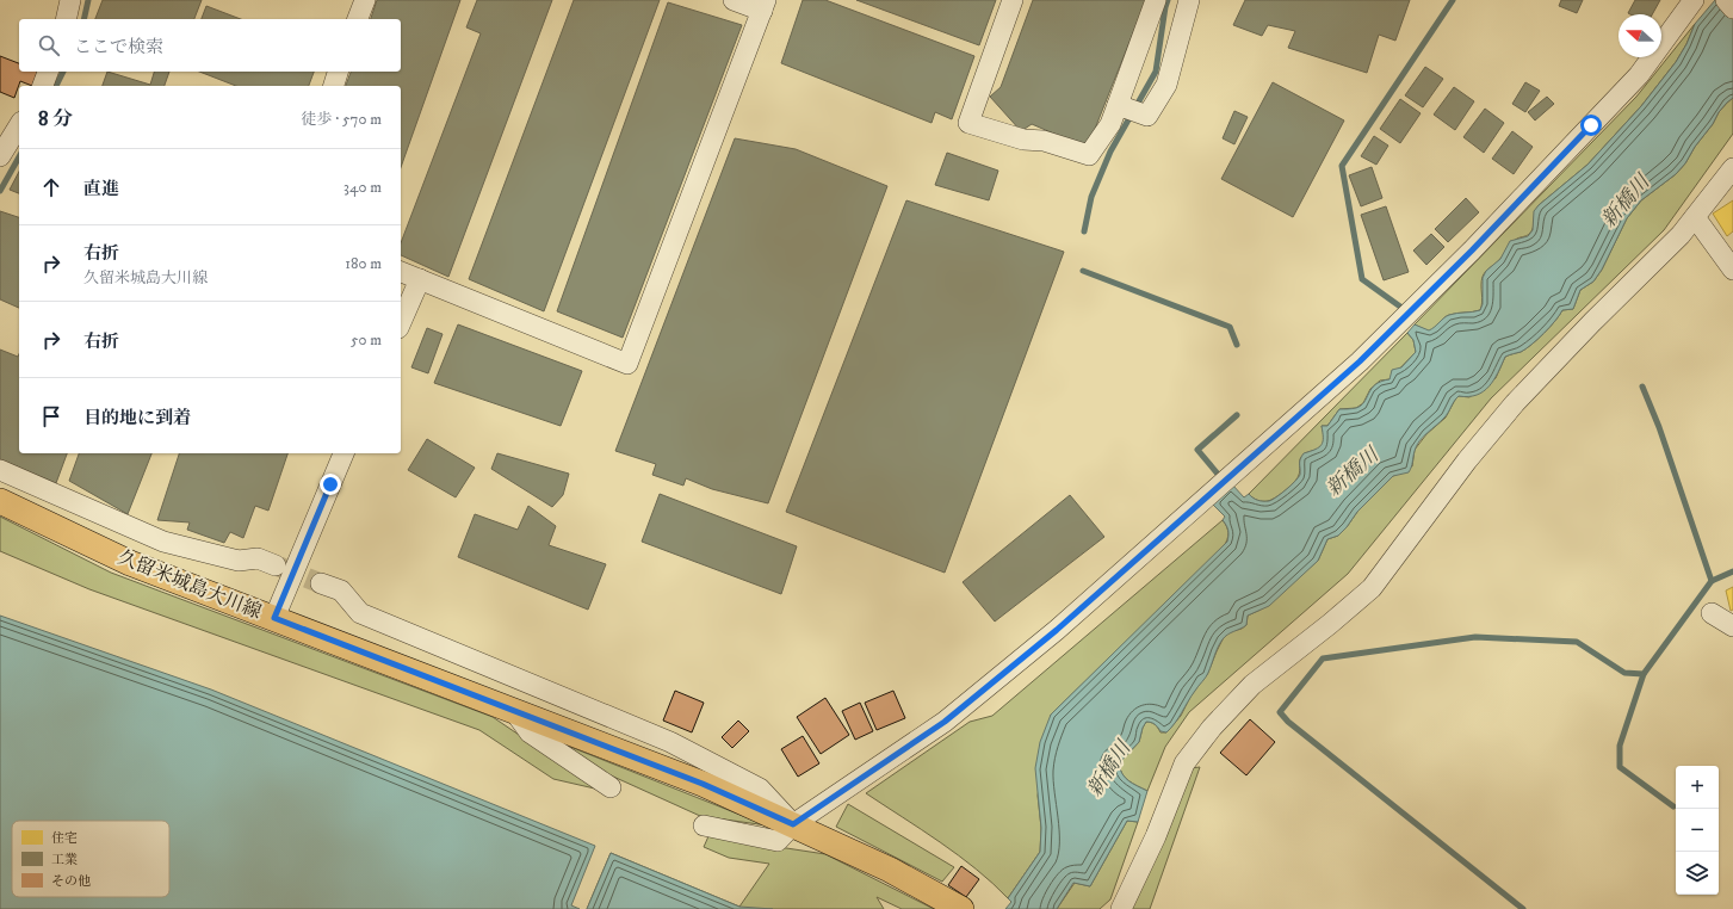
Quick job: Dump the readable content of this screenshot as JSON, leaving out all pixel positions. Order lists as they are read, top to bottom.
{
  "streets": {
    "main road": ["久留米城島大川線"]
  },
  "water": ["新橋川"],
  "legend": ["住宅", "工業", "その他"],
  "north": "left",
  "page": {
    "search": "ここで検索",
    "heading": ["8 分", "徒歩 · 570 m"],
    "list": [
      ["直進", "340 m"],
      ["右折", "久留米城島大川線", "180 m"],
      ["右折", "50 m"],
      "目的地に到着"
    ],
    "map_buttons": ["+", "−"]
  }
}
